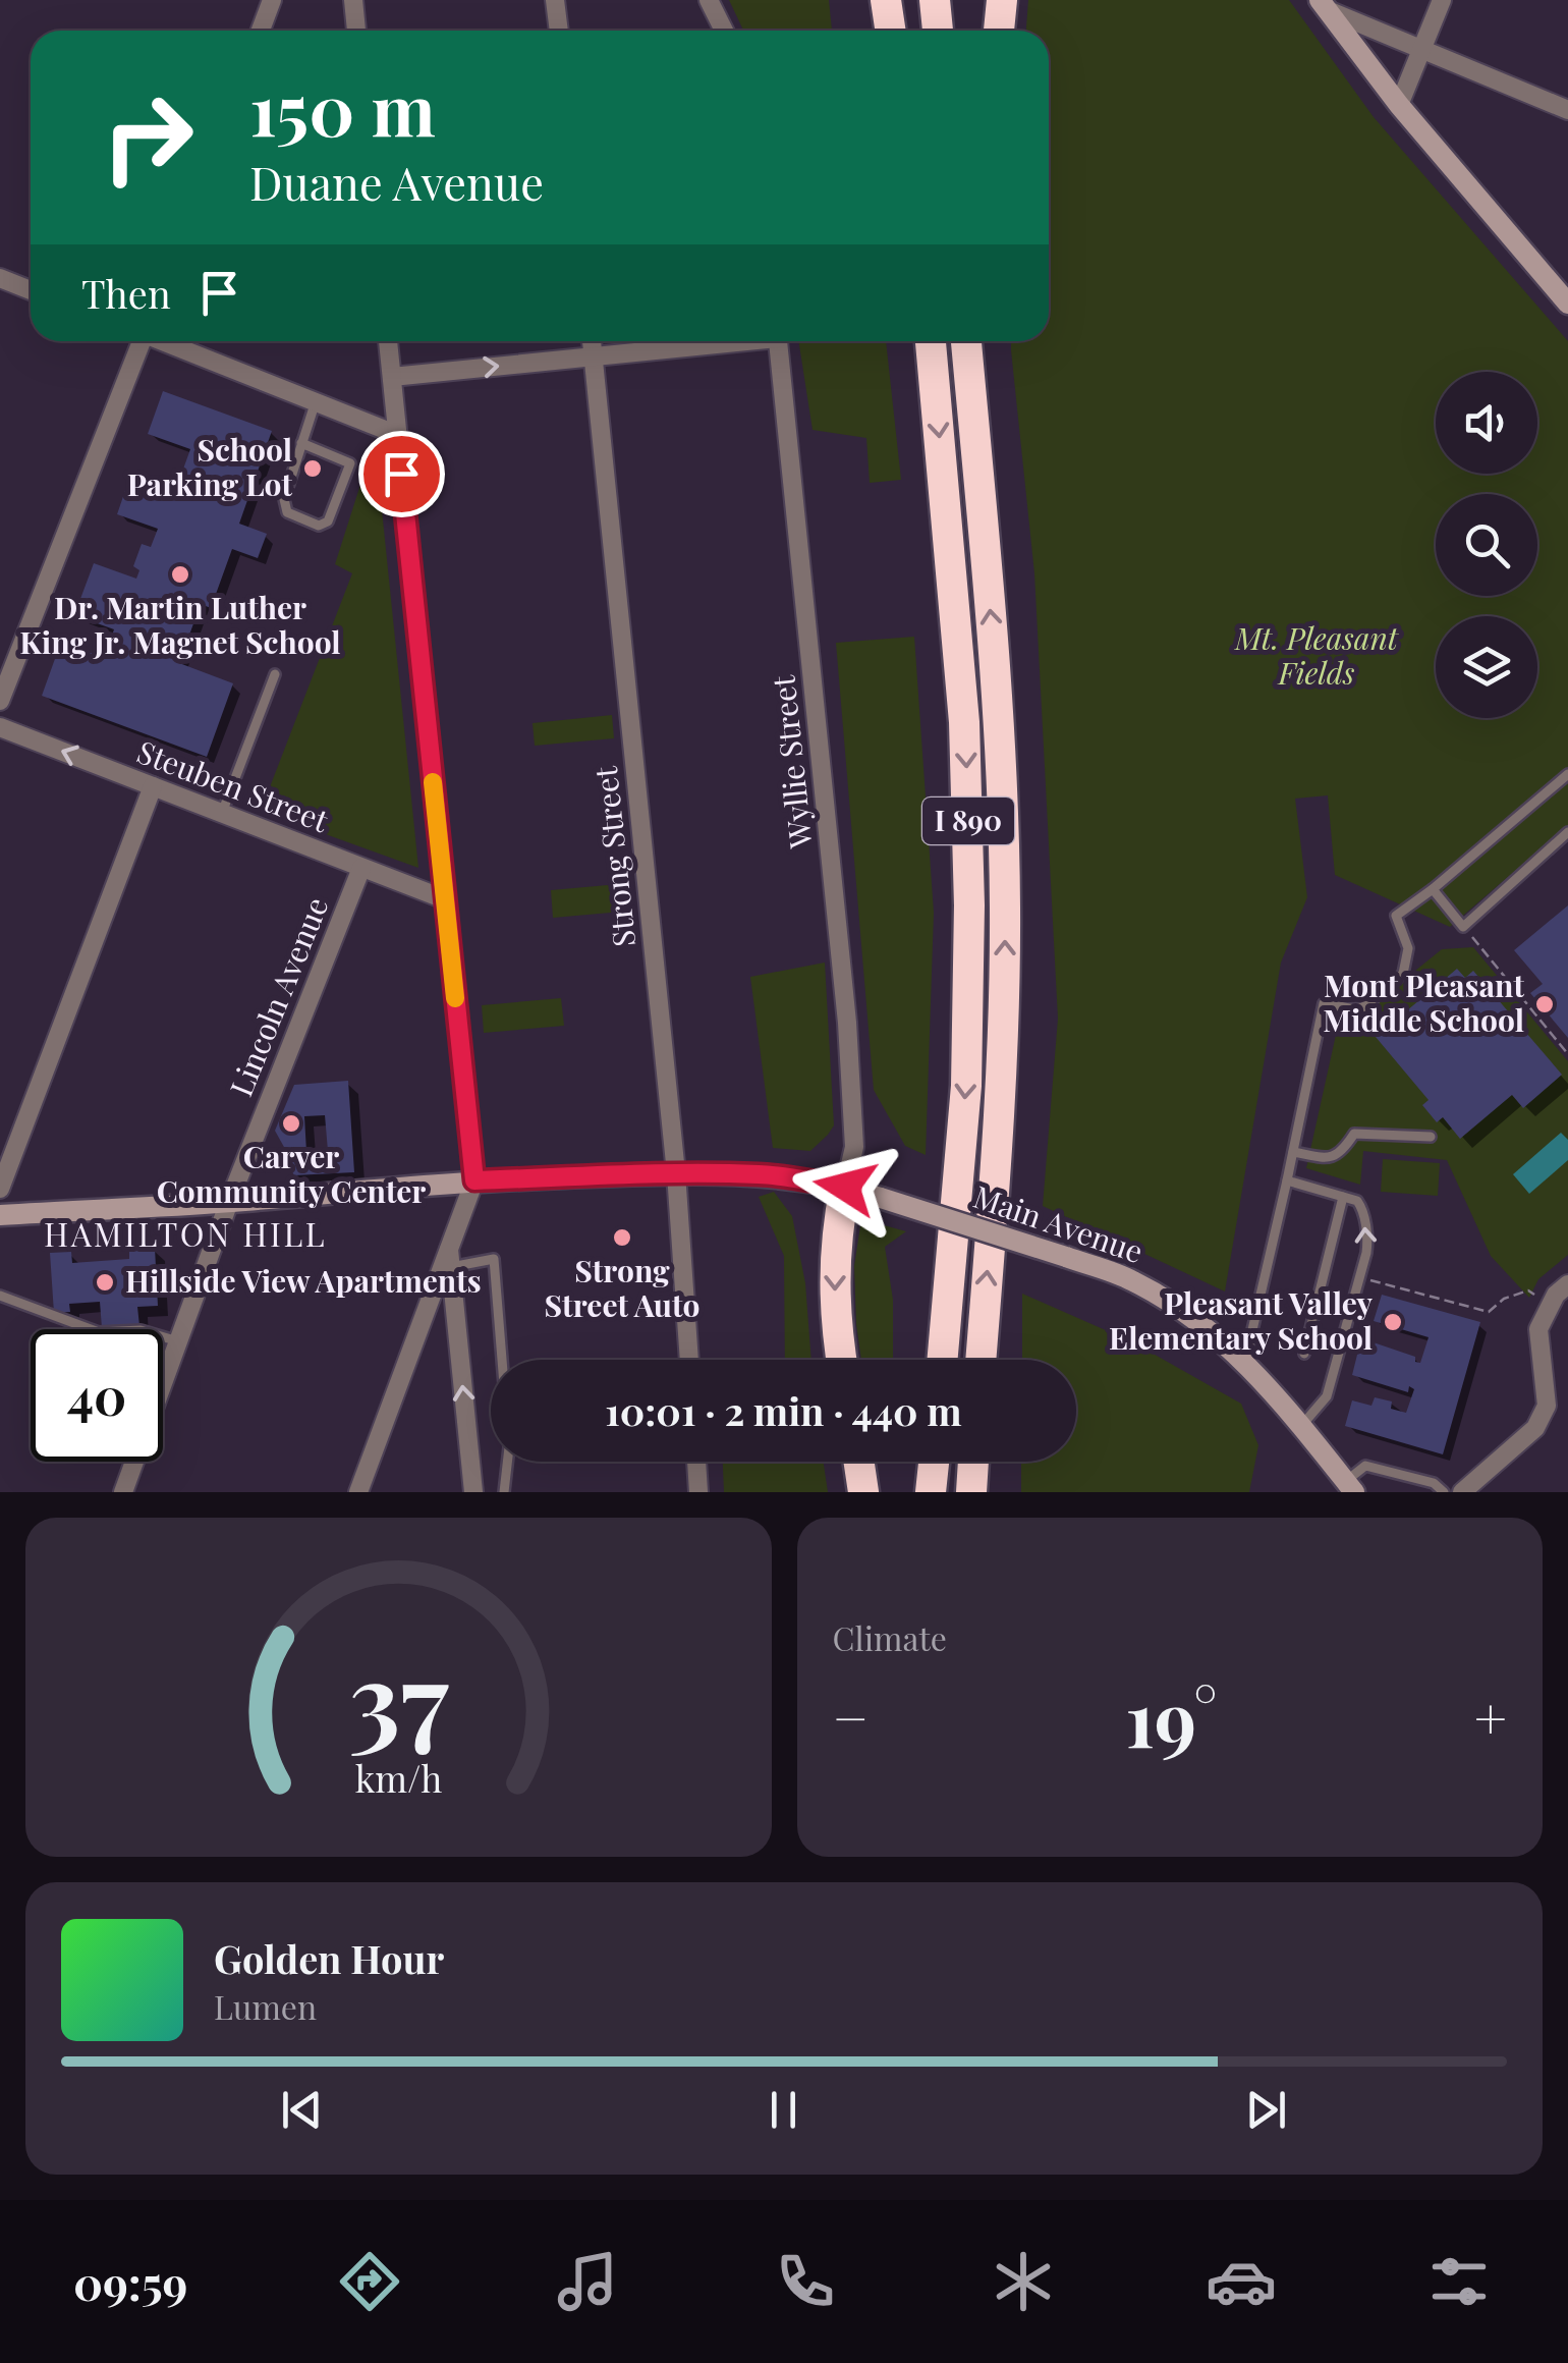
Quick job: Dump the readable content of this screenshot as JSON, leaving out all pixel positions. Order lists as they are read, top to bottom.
{
  "streets": {
    "highway": ["I 890"],
    "street": [
      "Wyllie Street",
      "Steuben Street",
      "Strong Street",
      "Lincoln Avenue",
      "Main Avenue"
    ]
  },
  "crossings": [
    ["Wyllie Street", "Main Avenue"],
    ["Steuben Street", "Lincoln Avenue"],
    ["Strong Street", "Main Avenue"],
    ["Lincoln Avenue", "Main Avenue"]
  ],
  "districts": ["HAMILTON HILL"],
  "parks": ["Mt. Pleasant Fields"],
  "places": [
    "School Parking Lot",
    "Dr. Martin Luther King Jr. Magnet School",
    "Mont Pleasant Middle School",
    "Carver Community Center",
    "Strong Street Auto",
    "Hillside View Apartments",
    "Pleasant Valley Elementary School"
  ],
  "page": {
    "turn": ["150 m", "Duane Avenue"],
    "then": "Then",
    "limit": "40",
    "trip": "10:01 · 2 min · 440 m",
    "tile": "Climate",
    "heat": ["−", "19°", "+"],
    "song": ["Golden Hour", "Lumen"],
    "tabs": "09:59",
    "gauge": ["37", "km/h"]
  }
}
